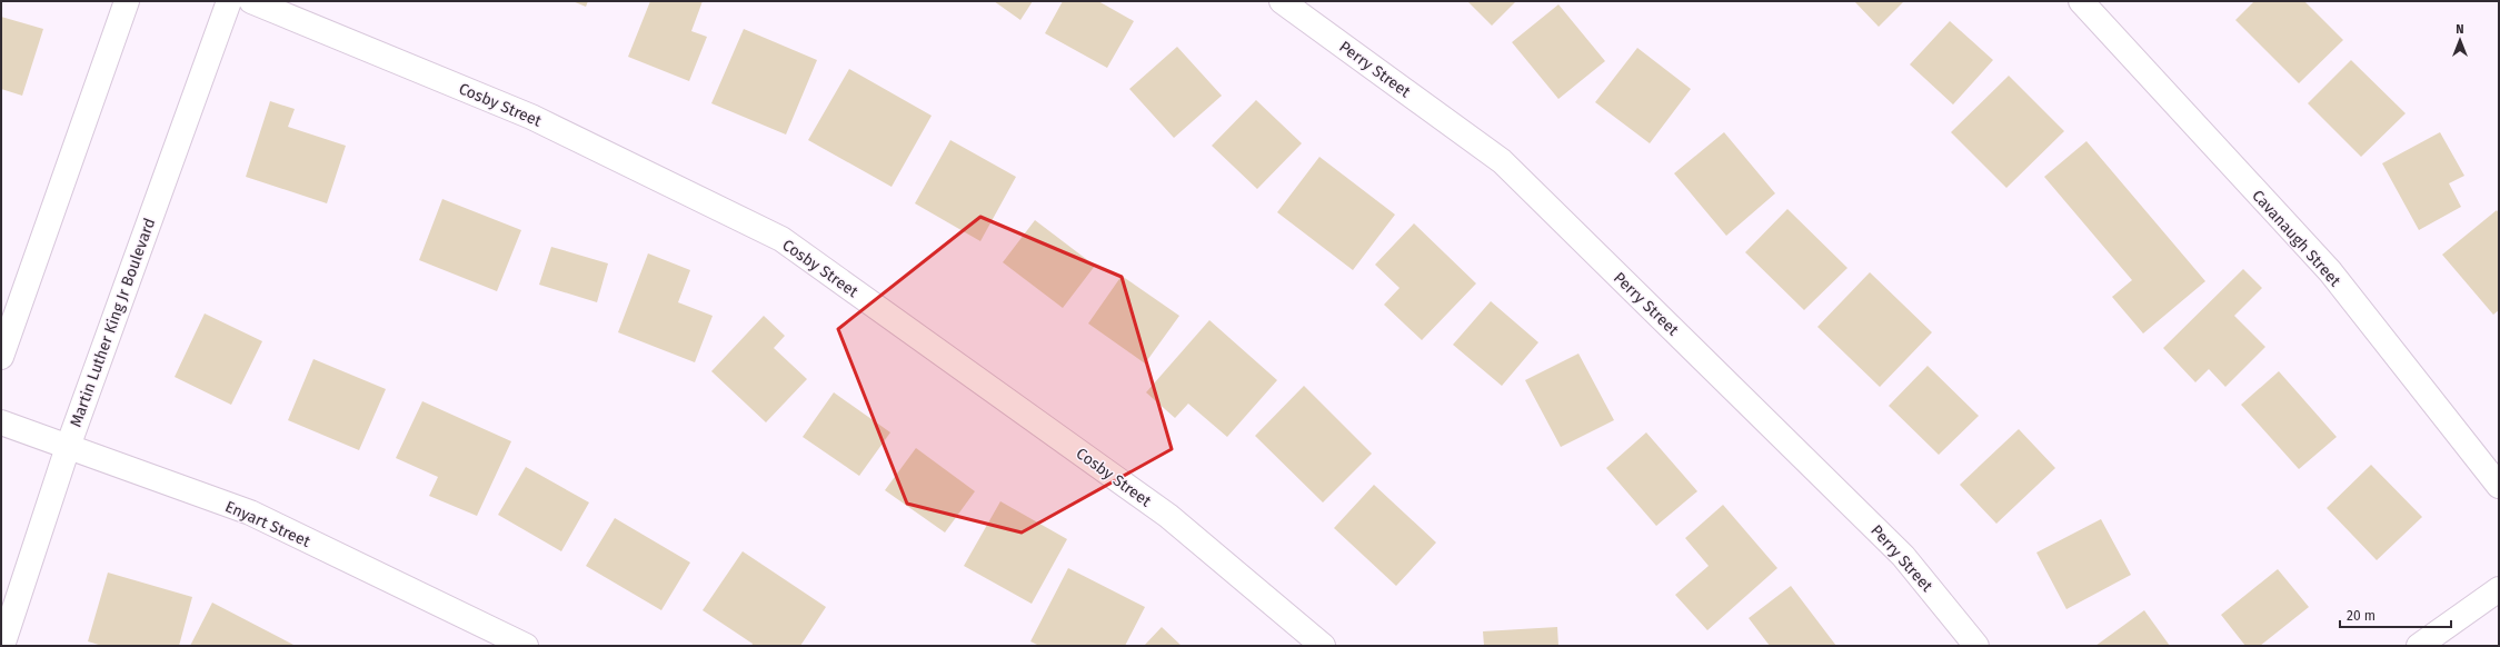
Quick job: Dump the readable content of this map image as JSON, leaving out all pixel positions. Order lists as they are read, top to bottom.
{
  "streets": {
    "street": [
      "Perry Street",
      "Cosby Street",
      "Cavanaugh Street",
      "Martin Luther King Jr Boulevard",
      "Enyart Street"
    ]
  },
  "crossings": [
    ["Martin Luther King Jr Boulevard", "Enyart Street"]
  ],
  "scale_bar": "20 m",
  "north": "top"
}
